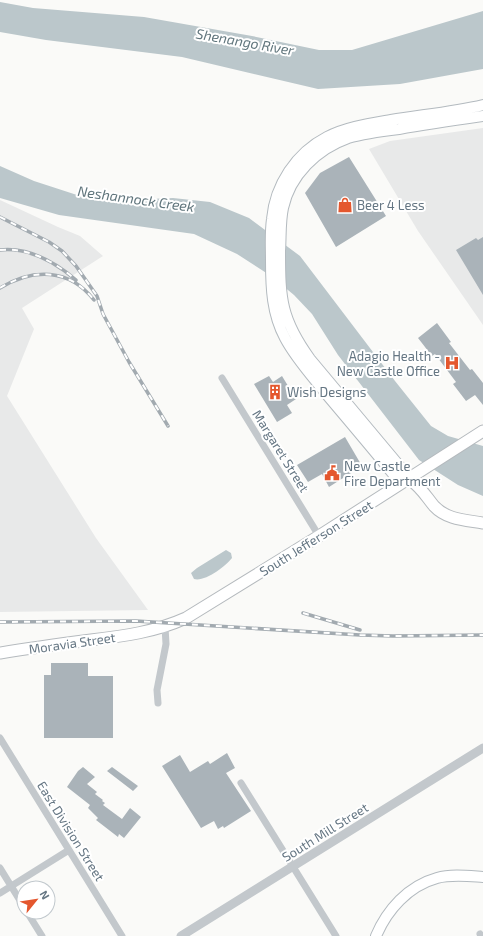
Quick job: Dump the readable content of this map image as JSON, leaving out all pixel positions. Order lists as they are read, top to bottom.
{
  "streets": {
    "main road": ["South Jefferson Street", "Moravia Street"],
    "street": ["Margaret Street", "East Division Street", "South Mill Street"]
  },
  "crossings": [
    ["Margaret Street", "South Jefferson Street"],
    ["South Jefferson Street", "Moravia Street"]
  ],
  "water": ["Shenango River", "Neshannock Creek"],
  "places": {
    "shop": ["Beer 4 Less"],
    "hospital": ["Adagio Health - New Castle Office"],
    "building": ["Wish Designs"],
    "public building": ["New Castle Fire Department"]
  },
  "north": "top right"
}
